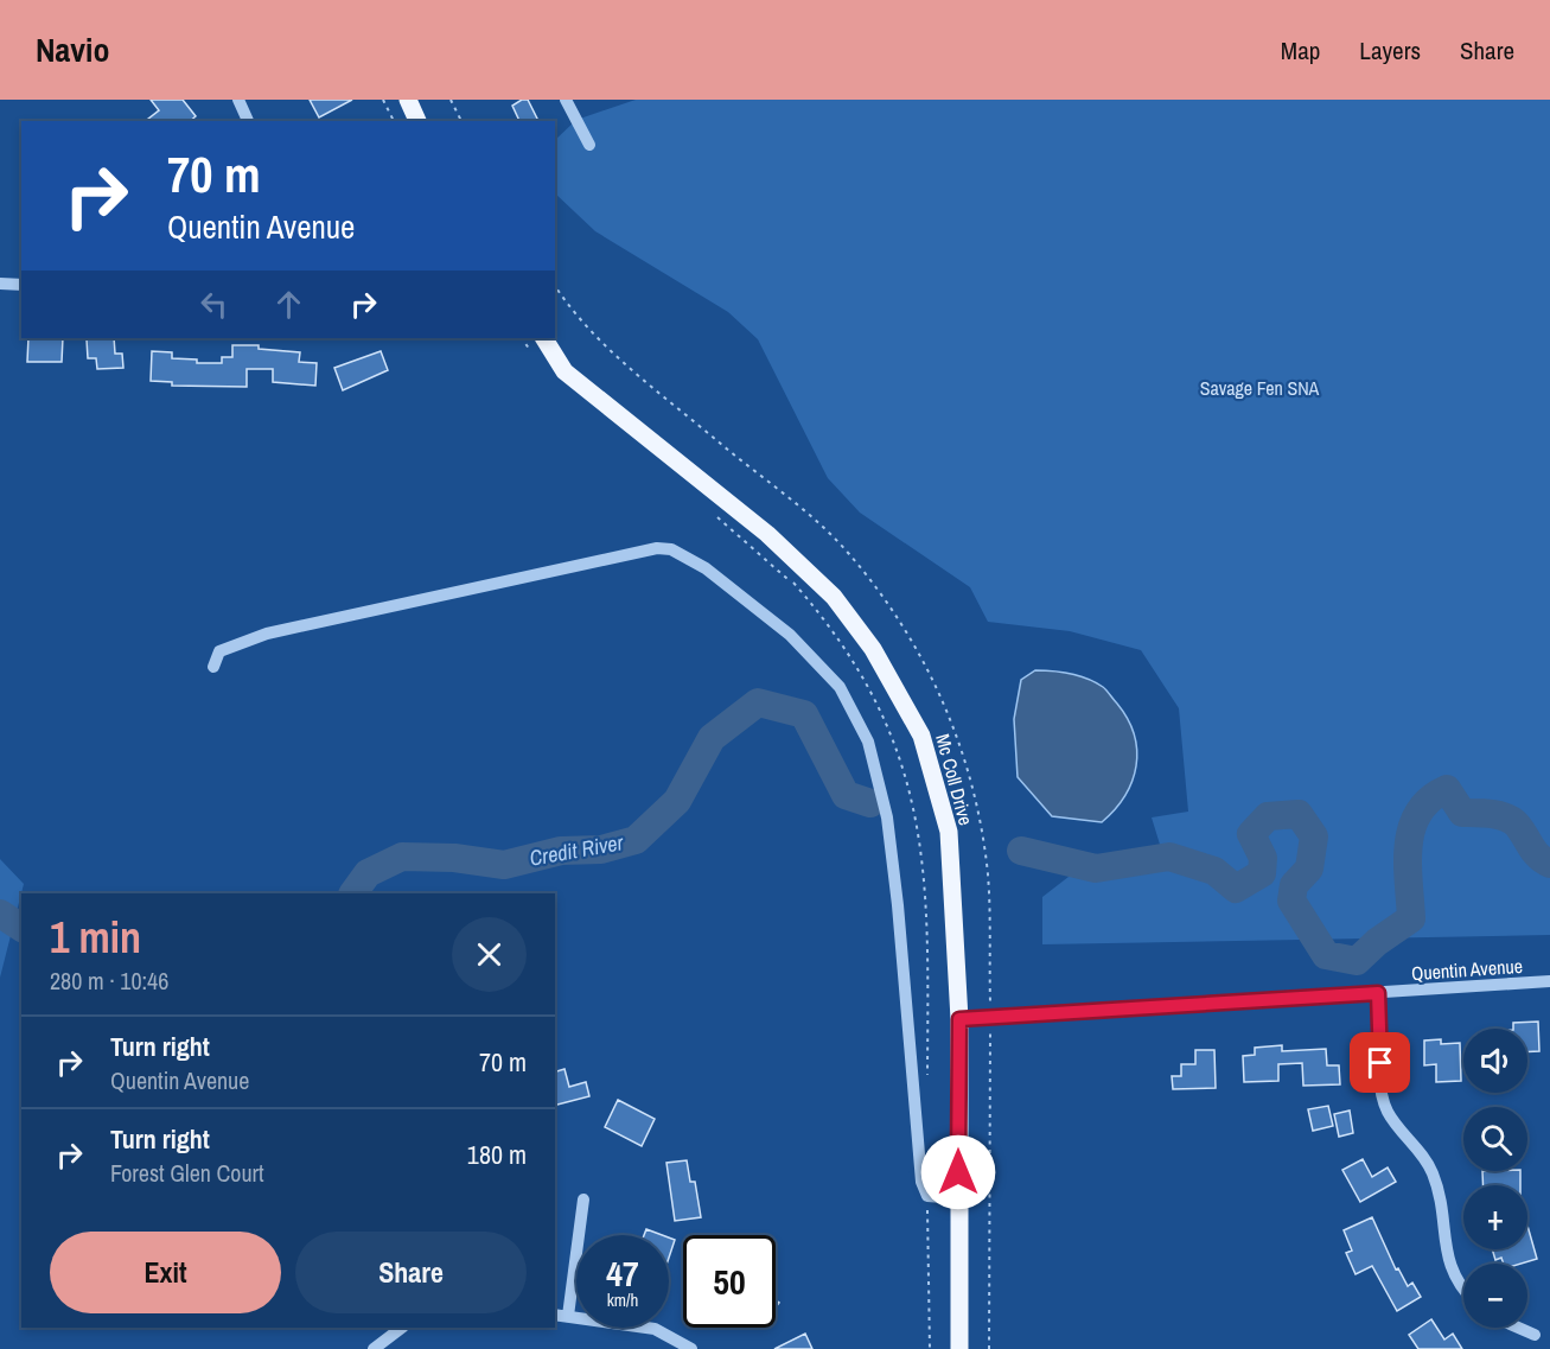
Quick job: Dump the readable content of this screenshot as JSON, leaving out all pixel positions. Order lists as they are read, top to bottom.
{
  "streets": {
    "main road": ["Mc Coll Drive"],
    "street": ["Quentin Avenue"]
  },
  "crossings": [
    ["Mc Coll Drive", "Quentin Avenue"]
  ],
  "water": ["Credit River"],
  "parks": ["Savage Fen SNA"],
  "page": {
    "header": "Navio",
    "nav": ["Map", "Layers", "Share"],
    "turn": ["70 m", "Quentin Avenue"],
    "heading": ["1 min", "280 m · 10:46"],
    "list": [
      {
        "name": "Turn right",
        "note": "Quentin Avenue",
        "value": "70 m"
      },
      {
        "name": "Turn right",
        "note": "Forest Glen Court",
        "value": "180 m"
      }
    ],
    "map_buttons": ["+", "−"],
    "buttons": ["Exit", "Share"],
    "speed": "47 km/h",
    "limit": "50"
  }
}
